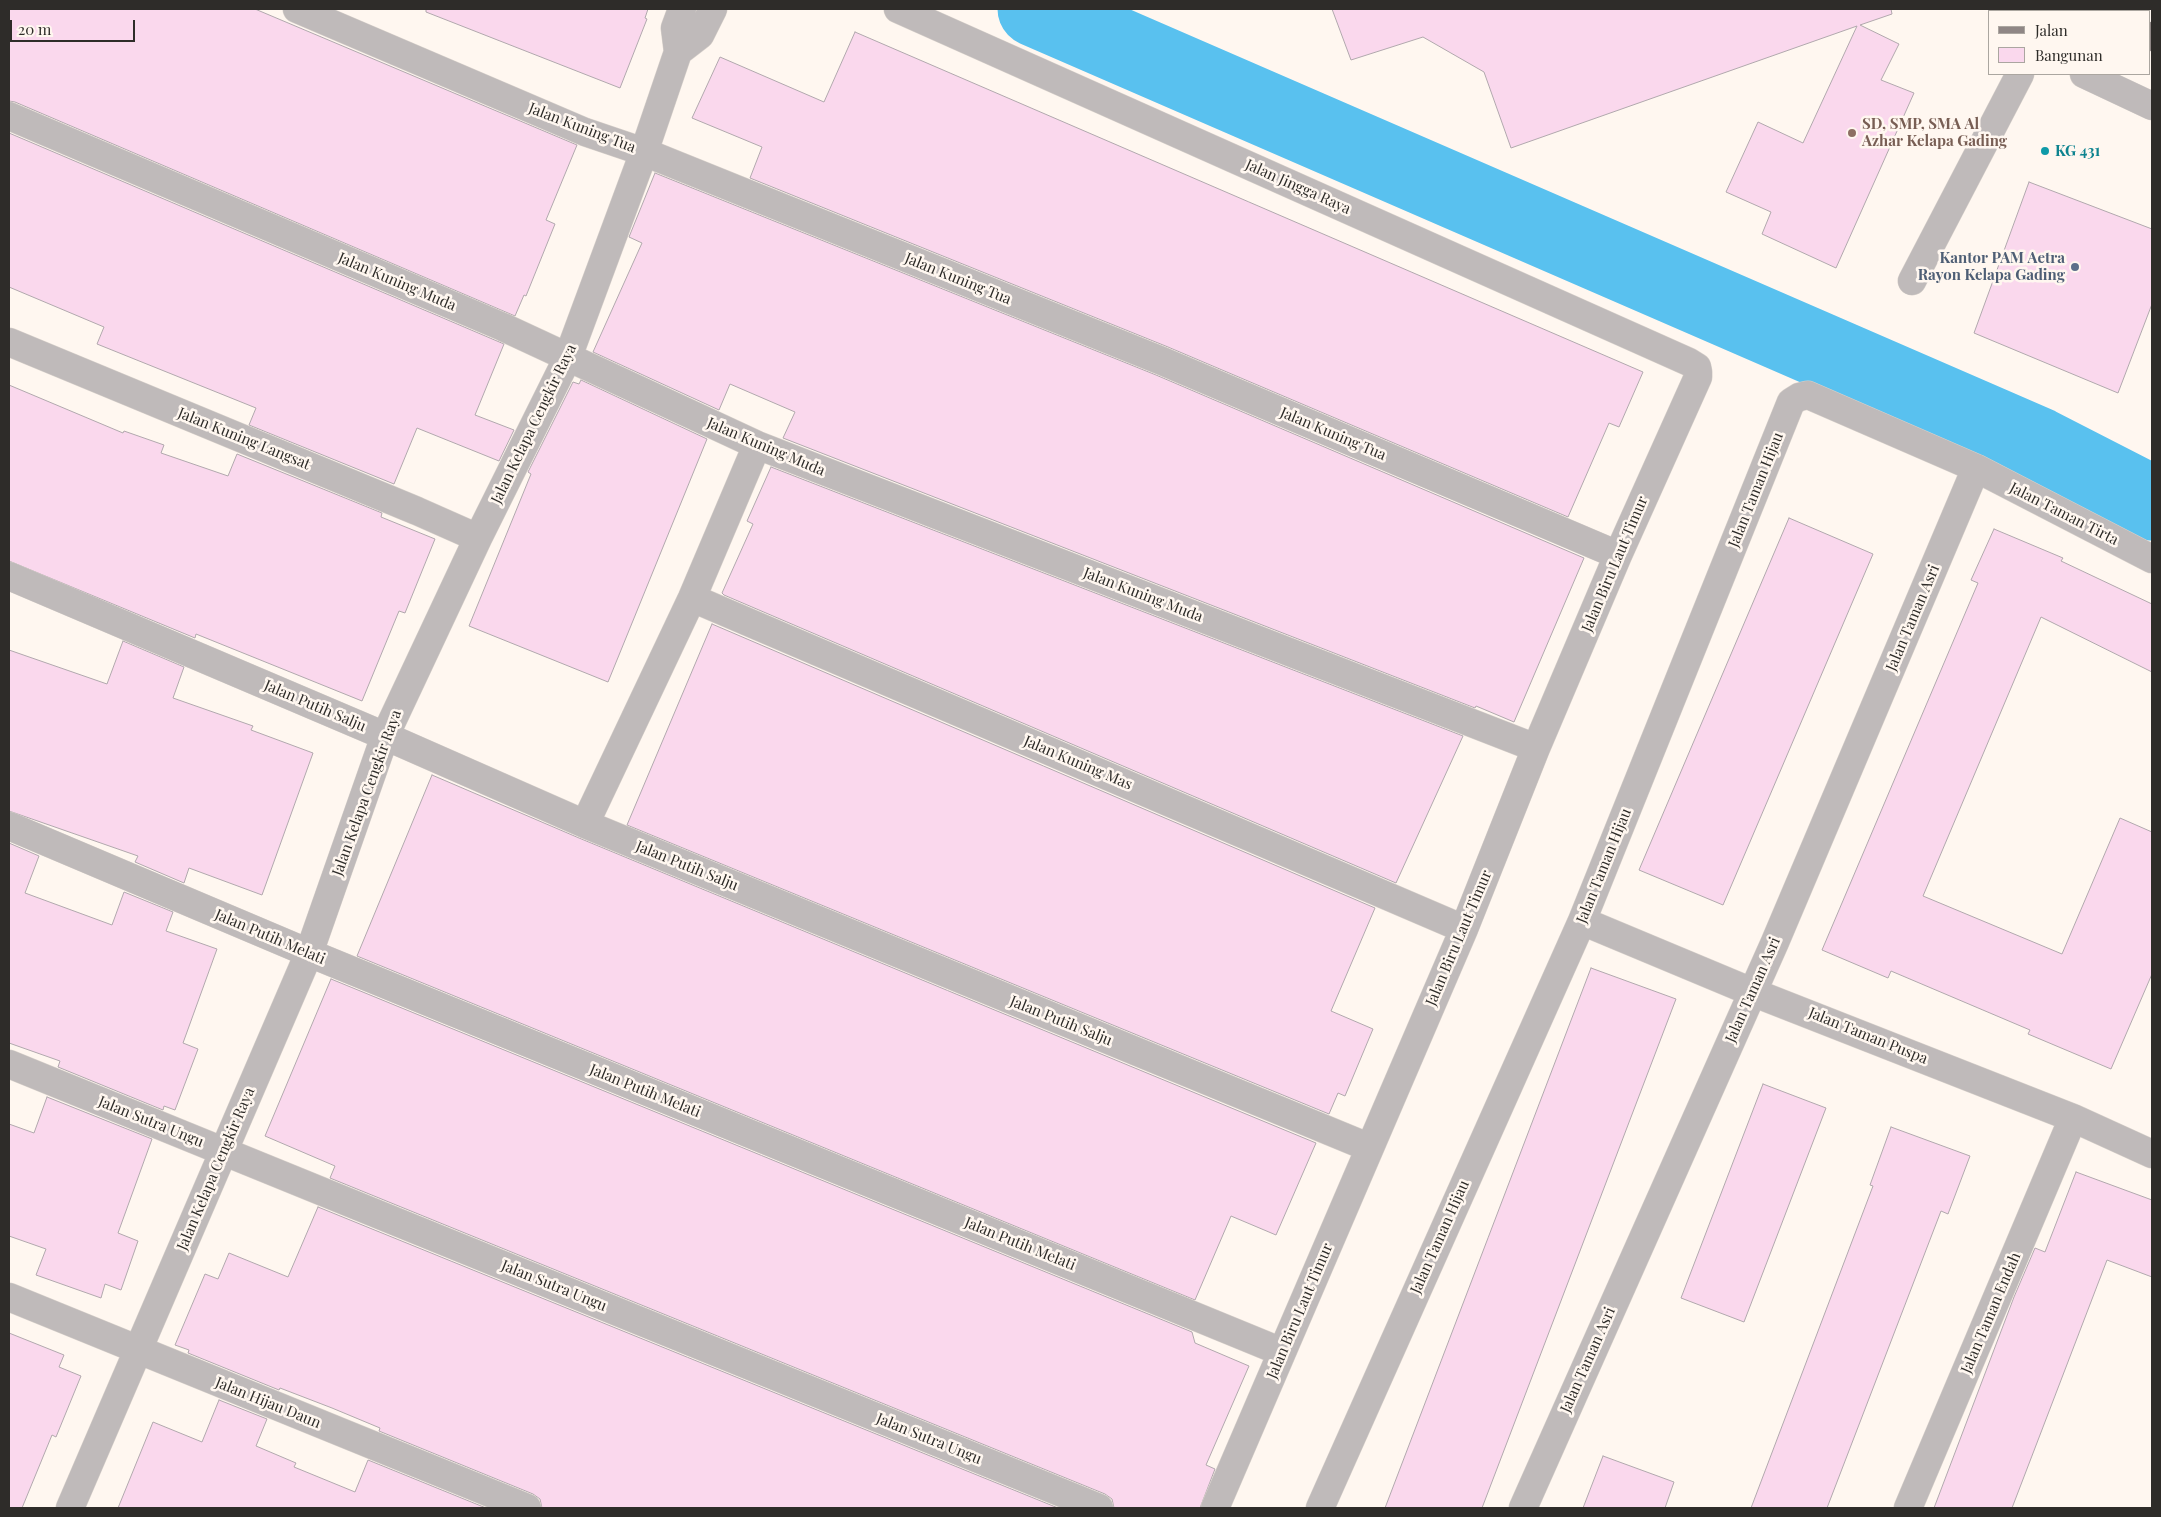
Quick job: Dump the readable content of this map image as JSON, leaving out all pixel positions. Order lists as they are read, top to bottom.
{
  "streets": {
    "street": [
      "Jalan Kuning Tua",
      "Jalan Jingga Raya",
      "Jalan Kuning Muda",
      "Jalan Kelapa Cengkir Raya",
      "Jalan Kuning Langsat",
      "Jalan Taman Hijau",
      "Jalan Taman Tirta",
      "Jalan Biru Laut Timur",
      "Jalan Taman Asri",
      "Jalan Putih Salju",
      "Jalan Kuning Mas",
      "Jalan Putih Melati",
      "Jalan Taman Puspa",
      "Jalan Sutra Ungu",
      "Jalan Taman Endah",
      "Jalan Hijau Daun"
    ]
  },
  "crossings": [
    ["Jalan Kuning Tua", "Jalan Kelapa Cengkir Raya"],
    ["Jalan Kuning Tua", "Jalan Biru Laut Timur"],
    ["Jalan Jingga Raya", "Jalan Biru Laut Timur"],
    ["Jalan Kuning Muda", "Jalan Kelapa Cengkir Raya"],
    ["Jalan Kuning Muda", "Jalan Biru Laut Timur"],
    ["Jalan Kelapa Cengkir Raya", "Jalan Kuning Langsat"],
    ["Jalan Kelapa Cengkir Raya", "Jalan Putih Salju"],
    ["Jalan Kelapa Cengkir Raya", "Jalan Putih Melati"],
    ["Jalan Kelapa Cengkir Raya", "Jalan Sutra Ungu"],
    ["Jalan Kelapa Cengkir Raya", "Jalan Hijau Daun"],
    ["Jalan Taman Hijau", "Jalan Taman Tirta"],
    ["Jalan Taman Hijau", "Jalan Taman Asri"],
    ["Jalan Taman Hijau", "Jalan Taman Puspa"],
    ["Jalan Taman Tirta", "Jalan Taman Asri"],
    ["Jalan Biru Laut Timur", "Jalan Putih Salju"],
    ["Jalan Biru Laut Timur", "Jalan Kuning Mas"],
    ["Jalan Biru Laut Timur", "Jalan Putih Melati"],
    ["Jalan Taman Asri", "Jalan Taman Puspa"],
    ["Jalan Taman Puspa", "Jalan Taman Endah"]
  ],
  "places": ["SD, SMP, SMA Al Azhar Kelapa Gading", "KG 431", "Kantor PAM Aetra Rayon Kelapa Gading"],
  "legend": ["Jalan", "Bangunan"],
  "scale_bar": "20 m"
}
